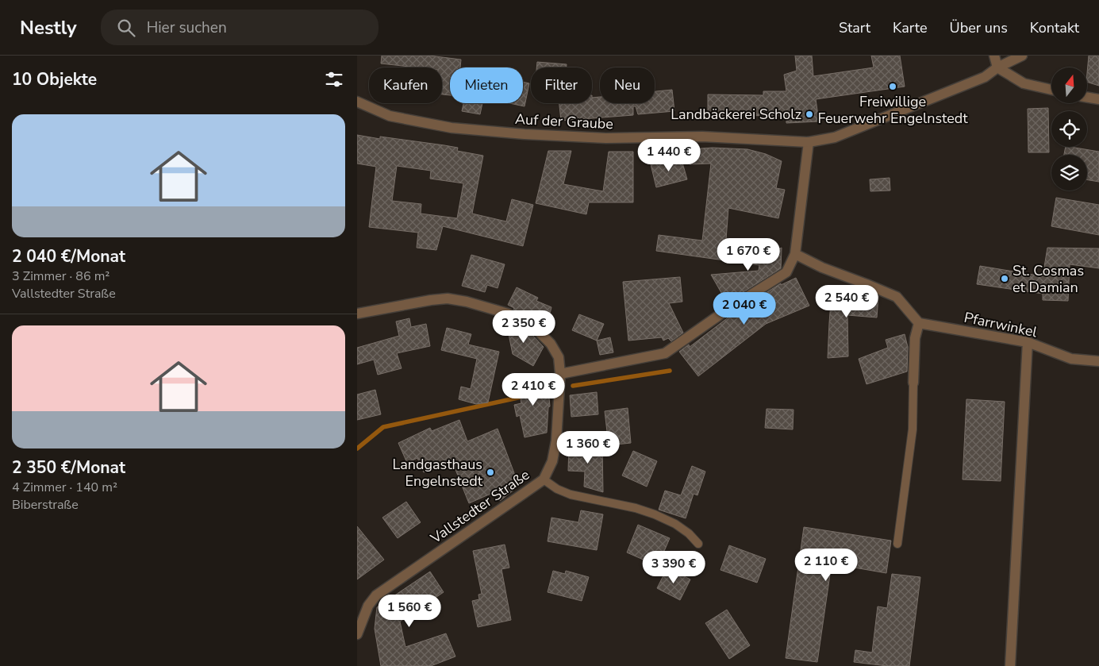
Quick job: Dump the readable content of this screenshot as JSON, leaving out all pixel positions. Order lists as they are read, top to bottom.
{
  "streets": {
    "street": ["Auf der Graube", "Pfarrwinkel", "Vallstedter Straße"]
  },
  "places": [
    "Freiwillige Feuerwehr Engelnstedt",
    "Landbäckerei Scholz",
    "St. Cosmas et Damian",
    "Landgasthaus Engelnstedt"
  ],
  "north": "top",
  "page": {
    "header": "Nestly",
    "search": "Hier suchen",
    "nav": [
      "Start",
      "Karte",
      "Über uns",
      "Kontakt"
    ],
    "heading": "10 Objekte",
    "chip": [
      "Kaufen",
      "Mieten",
      "Filter",
      "Neu"
    ],
    "list": [
      {
        "name": "2 040 €/Monat",
        "note": "3 Zimmer · 86 m² · Vallstedter Straße"
      },
      {
        "name": "2 350 €/Monat",
        "note": "4 Zimmer · 140 m² · Biberstraße"
      }
    ],
    "price": [
      "1 440 €",
      "1 670 €",
      "2 540 €",
      "2 040 €",
      "2 350 €",
      "2 410 €",
      "1 360 €",
      "2 110 €",
      "3 390 €",
      "1 560 €"
    ]
  }
}
